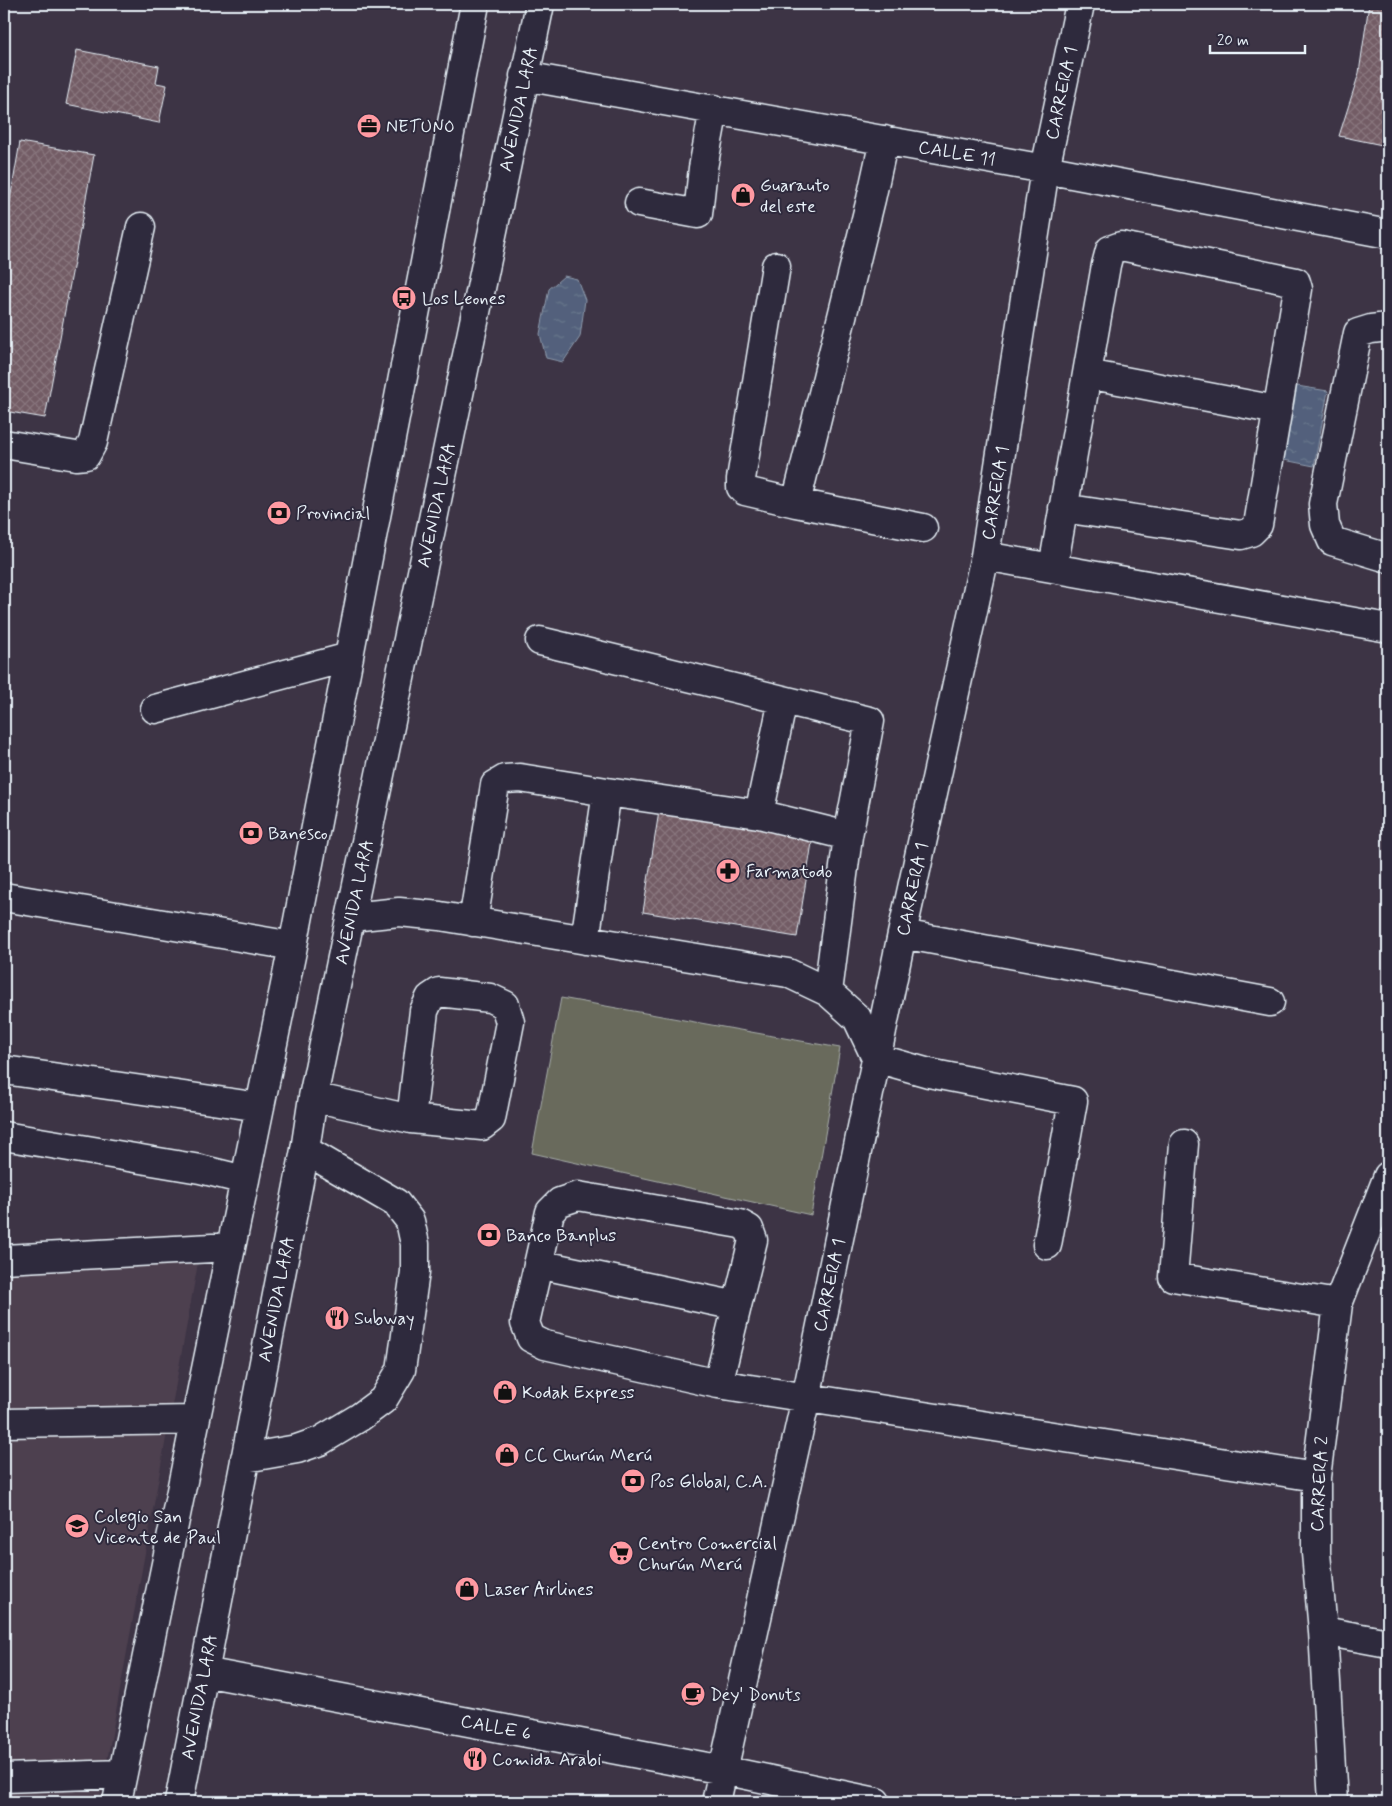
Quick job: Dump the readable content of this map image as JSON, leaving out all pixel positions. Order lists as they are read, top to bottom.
{
  "streets": {
    "street": [
      "CARRERA 1",
      "AVENIDA LARA",
      "CALLE 11",
      "CARRERA 2",
      "CALLE 6"
    ]
  },
  "crossings": [
    ["CARRERA 1", "CALLE 11"],
    ["CARRERA 1", "CALLE 6"],
    ["AVENIDA LARA", "CALLE 11"],
    ["AVENIDA LARA", "CALLE 6"]
  ],
  "places": {
    "office": ["NETUNO"],
    "shop": [
      "Guarauto del este",
      "Kodak Express",
      "CC Churún Merú",
      "Laser Airlines"
    ],
    "bus stop": ["Los Leones"],
    "bank": [
      "Provincial",
      "Banesco",
      "Banco Banplus",
      "Pos Global, C.A."
    ],
    "pharmacy": ["Farmatodo"],
    "restaurant": ["Subway", "Comida Arabi"],
    "school or university": ["Colegio San Vicente de Paul"],
    "supermarket": ["Centro Comercial Churún Merú"],
    "cafe": ["Dey' Donuts"]
  },
  "scale_bar": "20 m"
}
